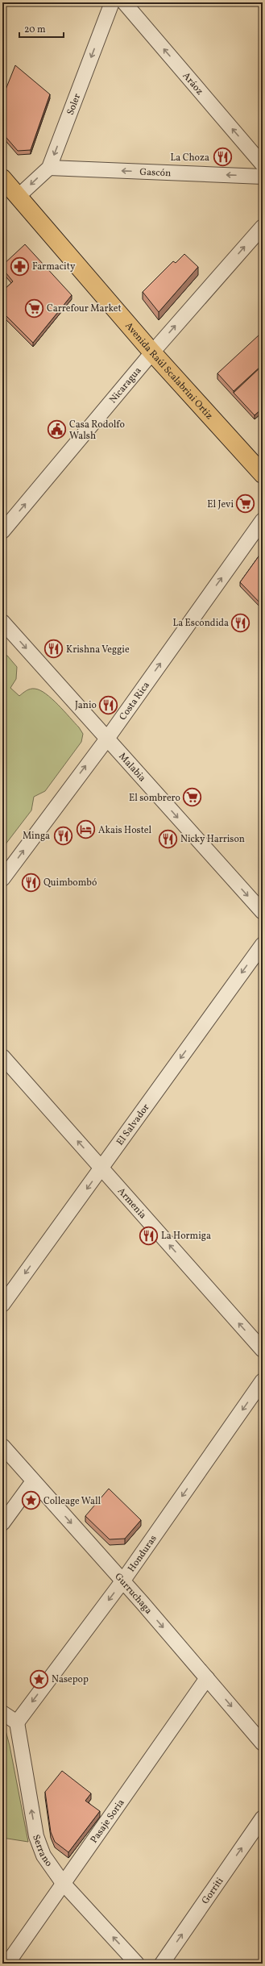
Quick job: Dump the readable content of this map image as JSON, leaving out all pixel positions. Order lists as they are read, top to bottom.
{
  "streets": {
    "main road": ["Avenida Raúl Scalabrini Ortiz"],
    "street": [
      "Aráoz",
      "Soler",
      "Gascón",
      "Nicaragua",
      "Costa Rica",
      "Malabia",
      "El Salvador",
      "Armenia",
      "Honduras",
      "Gurruchaga",
      "Pasaje Soria",
      "Serrano",
      "Gorriti"
    ]
  },
  "crossings": [
    ["Soler", "Gascón"],
    ["Soler", "Avenida Raúl Scalabrini Ortiz"],
    ["Avenida Raúl Scalabrini Ortiz", "Nicaragua"],
    ["Costa Rica", "Malabia"],
    ["El Salvador", "Armenia"],
    ["Honduras", "Gurruchaga"],
    ["Honduras", "Serrano"],
    ["Gurruchaga", "Pasaje Soria"],
    ["Pasaje Soria", "Serrano"]
  ],
  "one_way": [
    "Aráoz",
    "Soler",
    "Gascón",
    "Nicaragua",
    "Costa Rica",
    "Malabia",
    "El Salvador",
    "Armenia",
    "Honduras",
    "Gurruchaga",
    "Serrano",
    "Gorriti"
  ],
  "places": {
    "restaurant": [
      "La Choza",
      "La Escondida",
      "Krishna Veggie",
      "Janio",
      "Minga",
      "Nicky Harrison",
      "Quimbombó",
      "La Hormiga"
    ],
    "pharmacy": ["Farmacity"],
    "supermarket": ["Carrefour Market", "El Jevi", "El sombrero"],
    "public building": ["Casa Rodolfo Walsh"],
    "hotel": ["Akais Hostel"],
    "place": ["Colleage Wall", "Nasepop"]
  },
  "scale_bar": "20 m"
}
